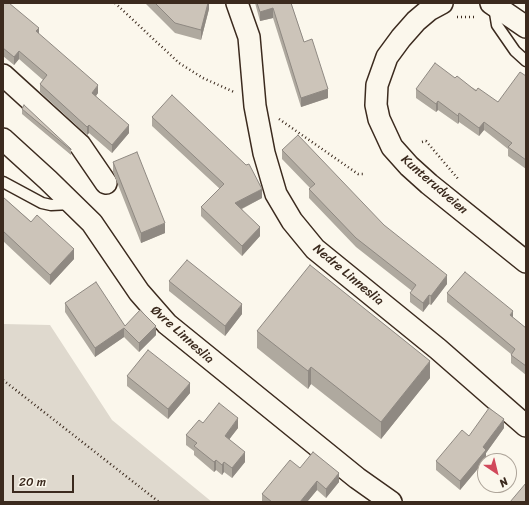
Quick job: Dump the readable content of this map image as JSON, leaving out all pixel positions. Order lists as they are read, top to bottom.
{
  "streets": {
    "street": ["Kunterudveien", "Nedre Linneslia", "Øvre Linneslia"]
  },
  "scale_bar": "20 m",
  "north": "bottom right"
}
